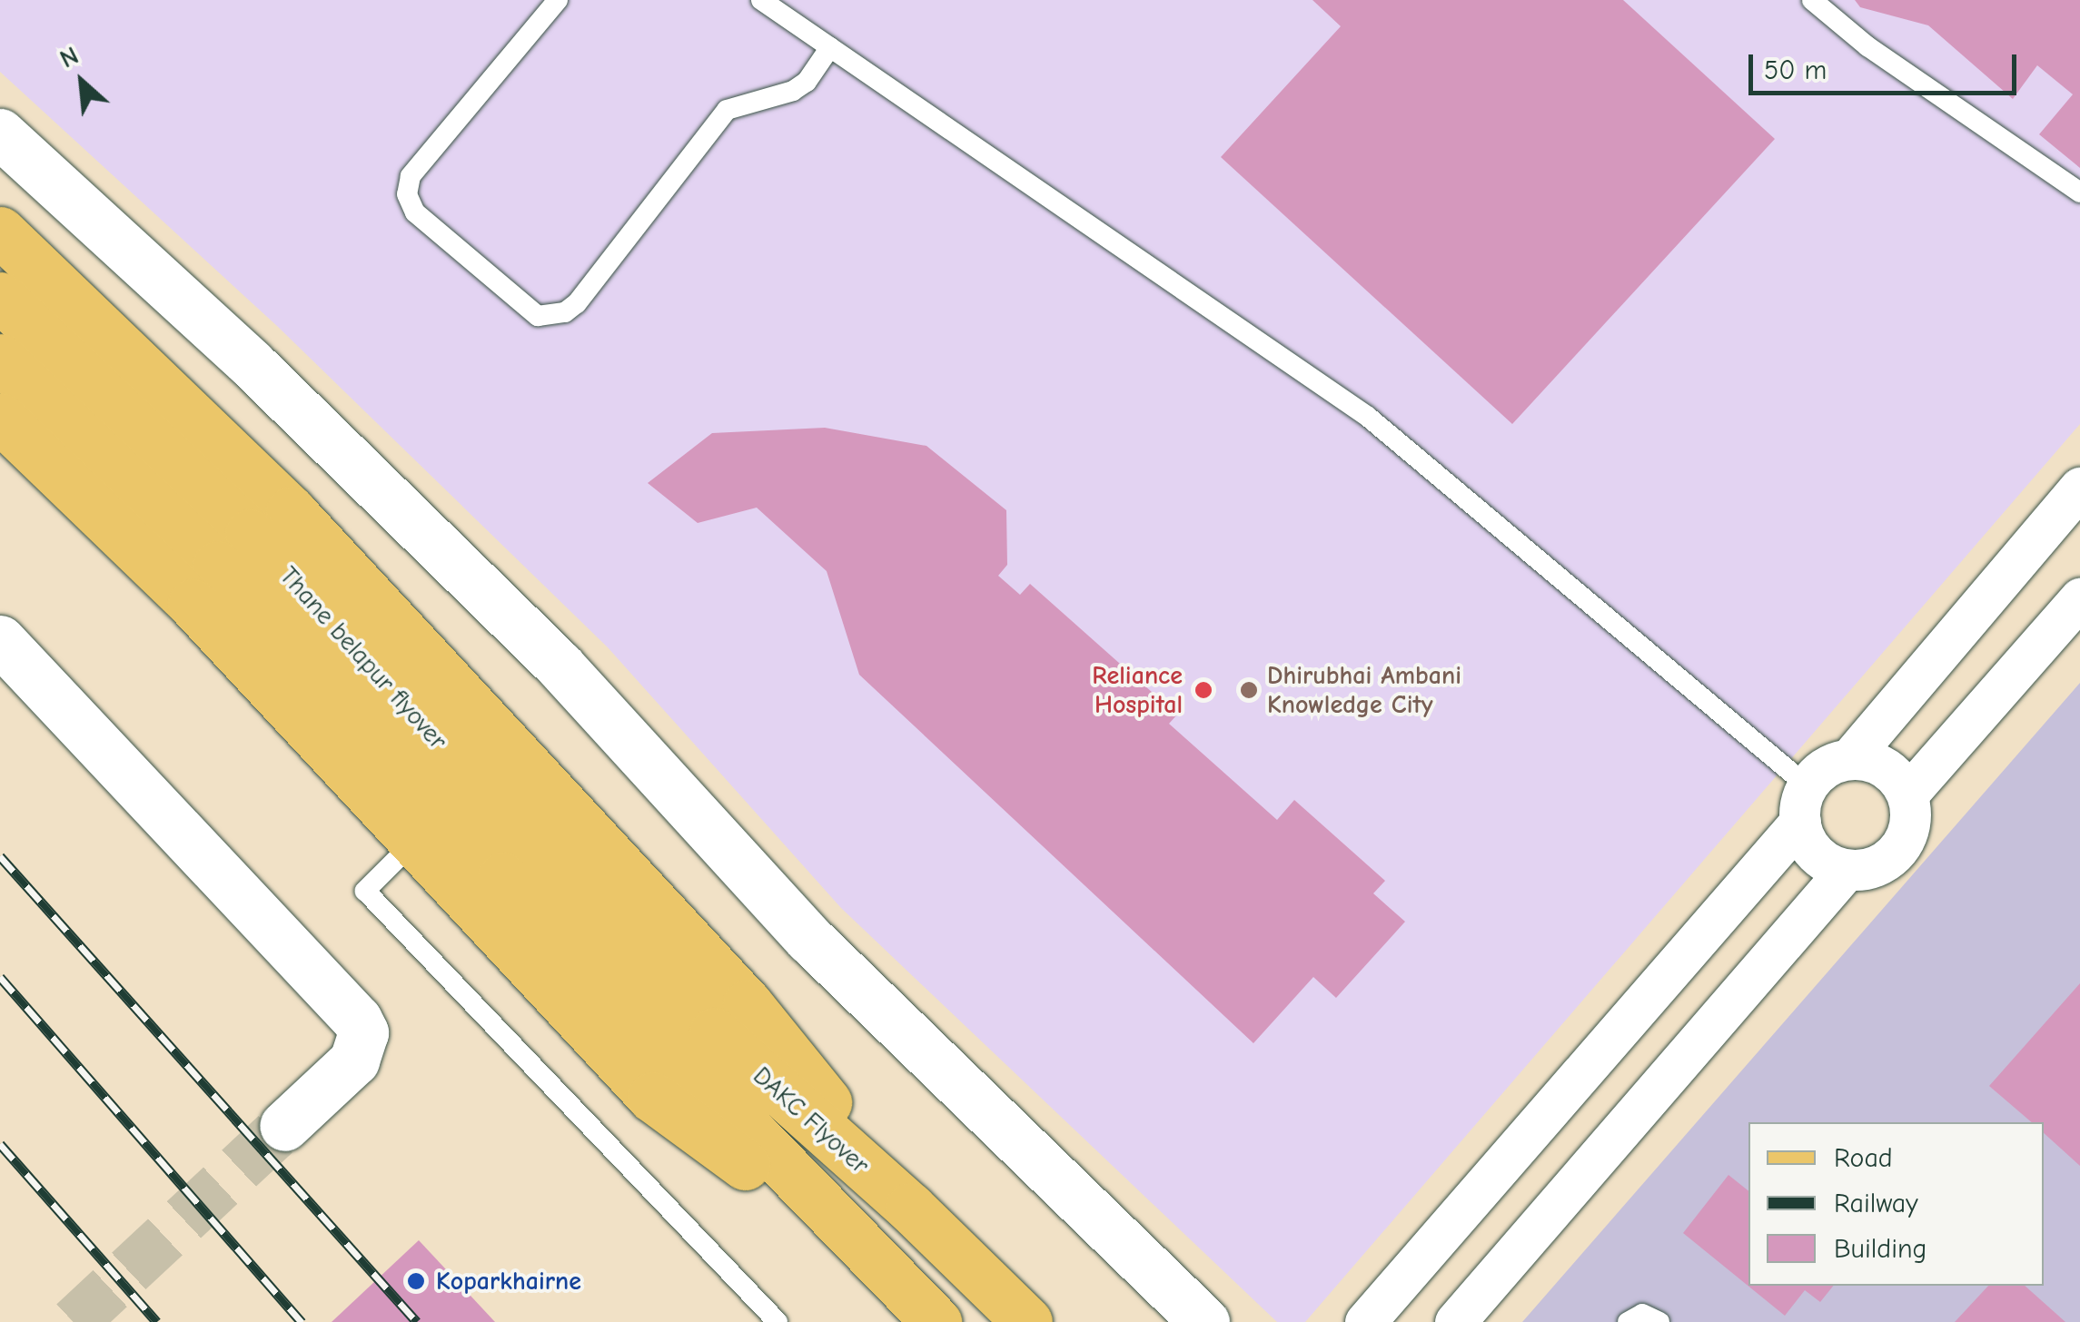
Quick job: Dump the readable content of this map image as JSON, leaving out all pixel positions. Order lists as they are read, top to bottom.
{
  "streets": {
    "main road": ["Thane belapur flyover", "DAKC Flyover"]
  },
  "crossings": [
    ["Thane belapur flyover", "DAKC Flyover"]
  ],
  "places": ["Reliance Hospital", "Dhirubhai Ambani Knowledge City", "Koparkhairne"],
  "legend": ["Road", "Railway", "Building"],
  "scale_bar": "50 m",
  "north": "top left"
}
